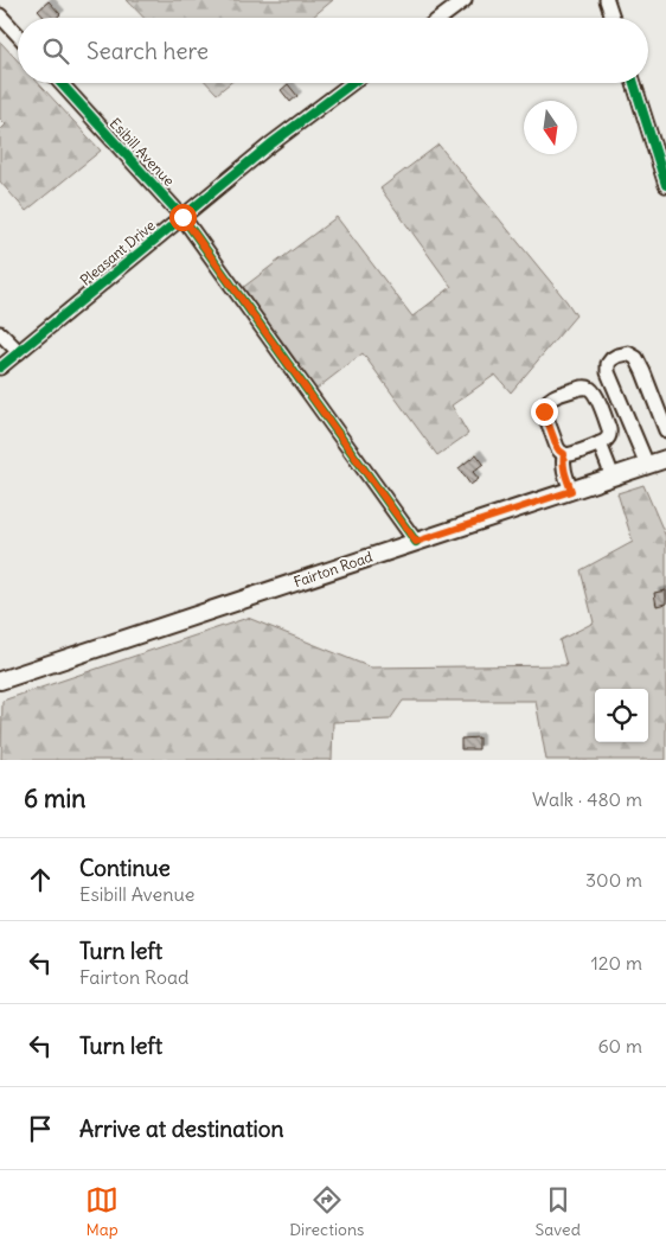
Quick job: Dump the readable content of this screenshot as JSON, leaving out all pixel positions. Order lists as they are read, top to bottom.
{
  "streets": {
    "main road": ["Fairton Road"],
    "street": ["Esibill Avenue", "Pleasant Drive"]
  },
  "crossings": [
    ["Esibill Avenue", "Pleasant Drive"],
    ["Esibill Avenue", "Fairton Road"]
  ],
  "north": "bottom",
  "page": {
    "search": "Search here",
    "heading": ["6 min", "Walk · 480 m"],
    "list": [
      ["Continue", "Esibill Avenue", "300 m"],
      ["Turn left", "Fairton Road", "120 m"],
      ["Turn left", "60 m"],
      "Arrive at destination"
    ],
    "nav": ["Map", "Directions", "Saved"]
  }
}
